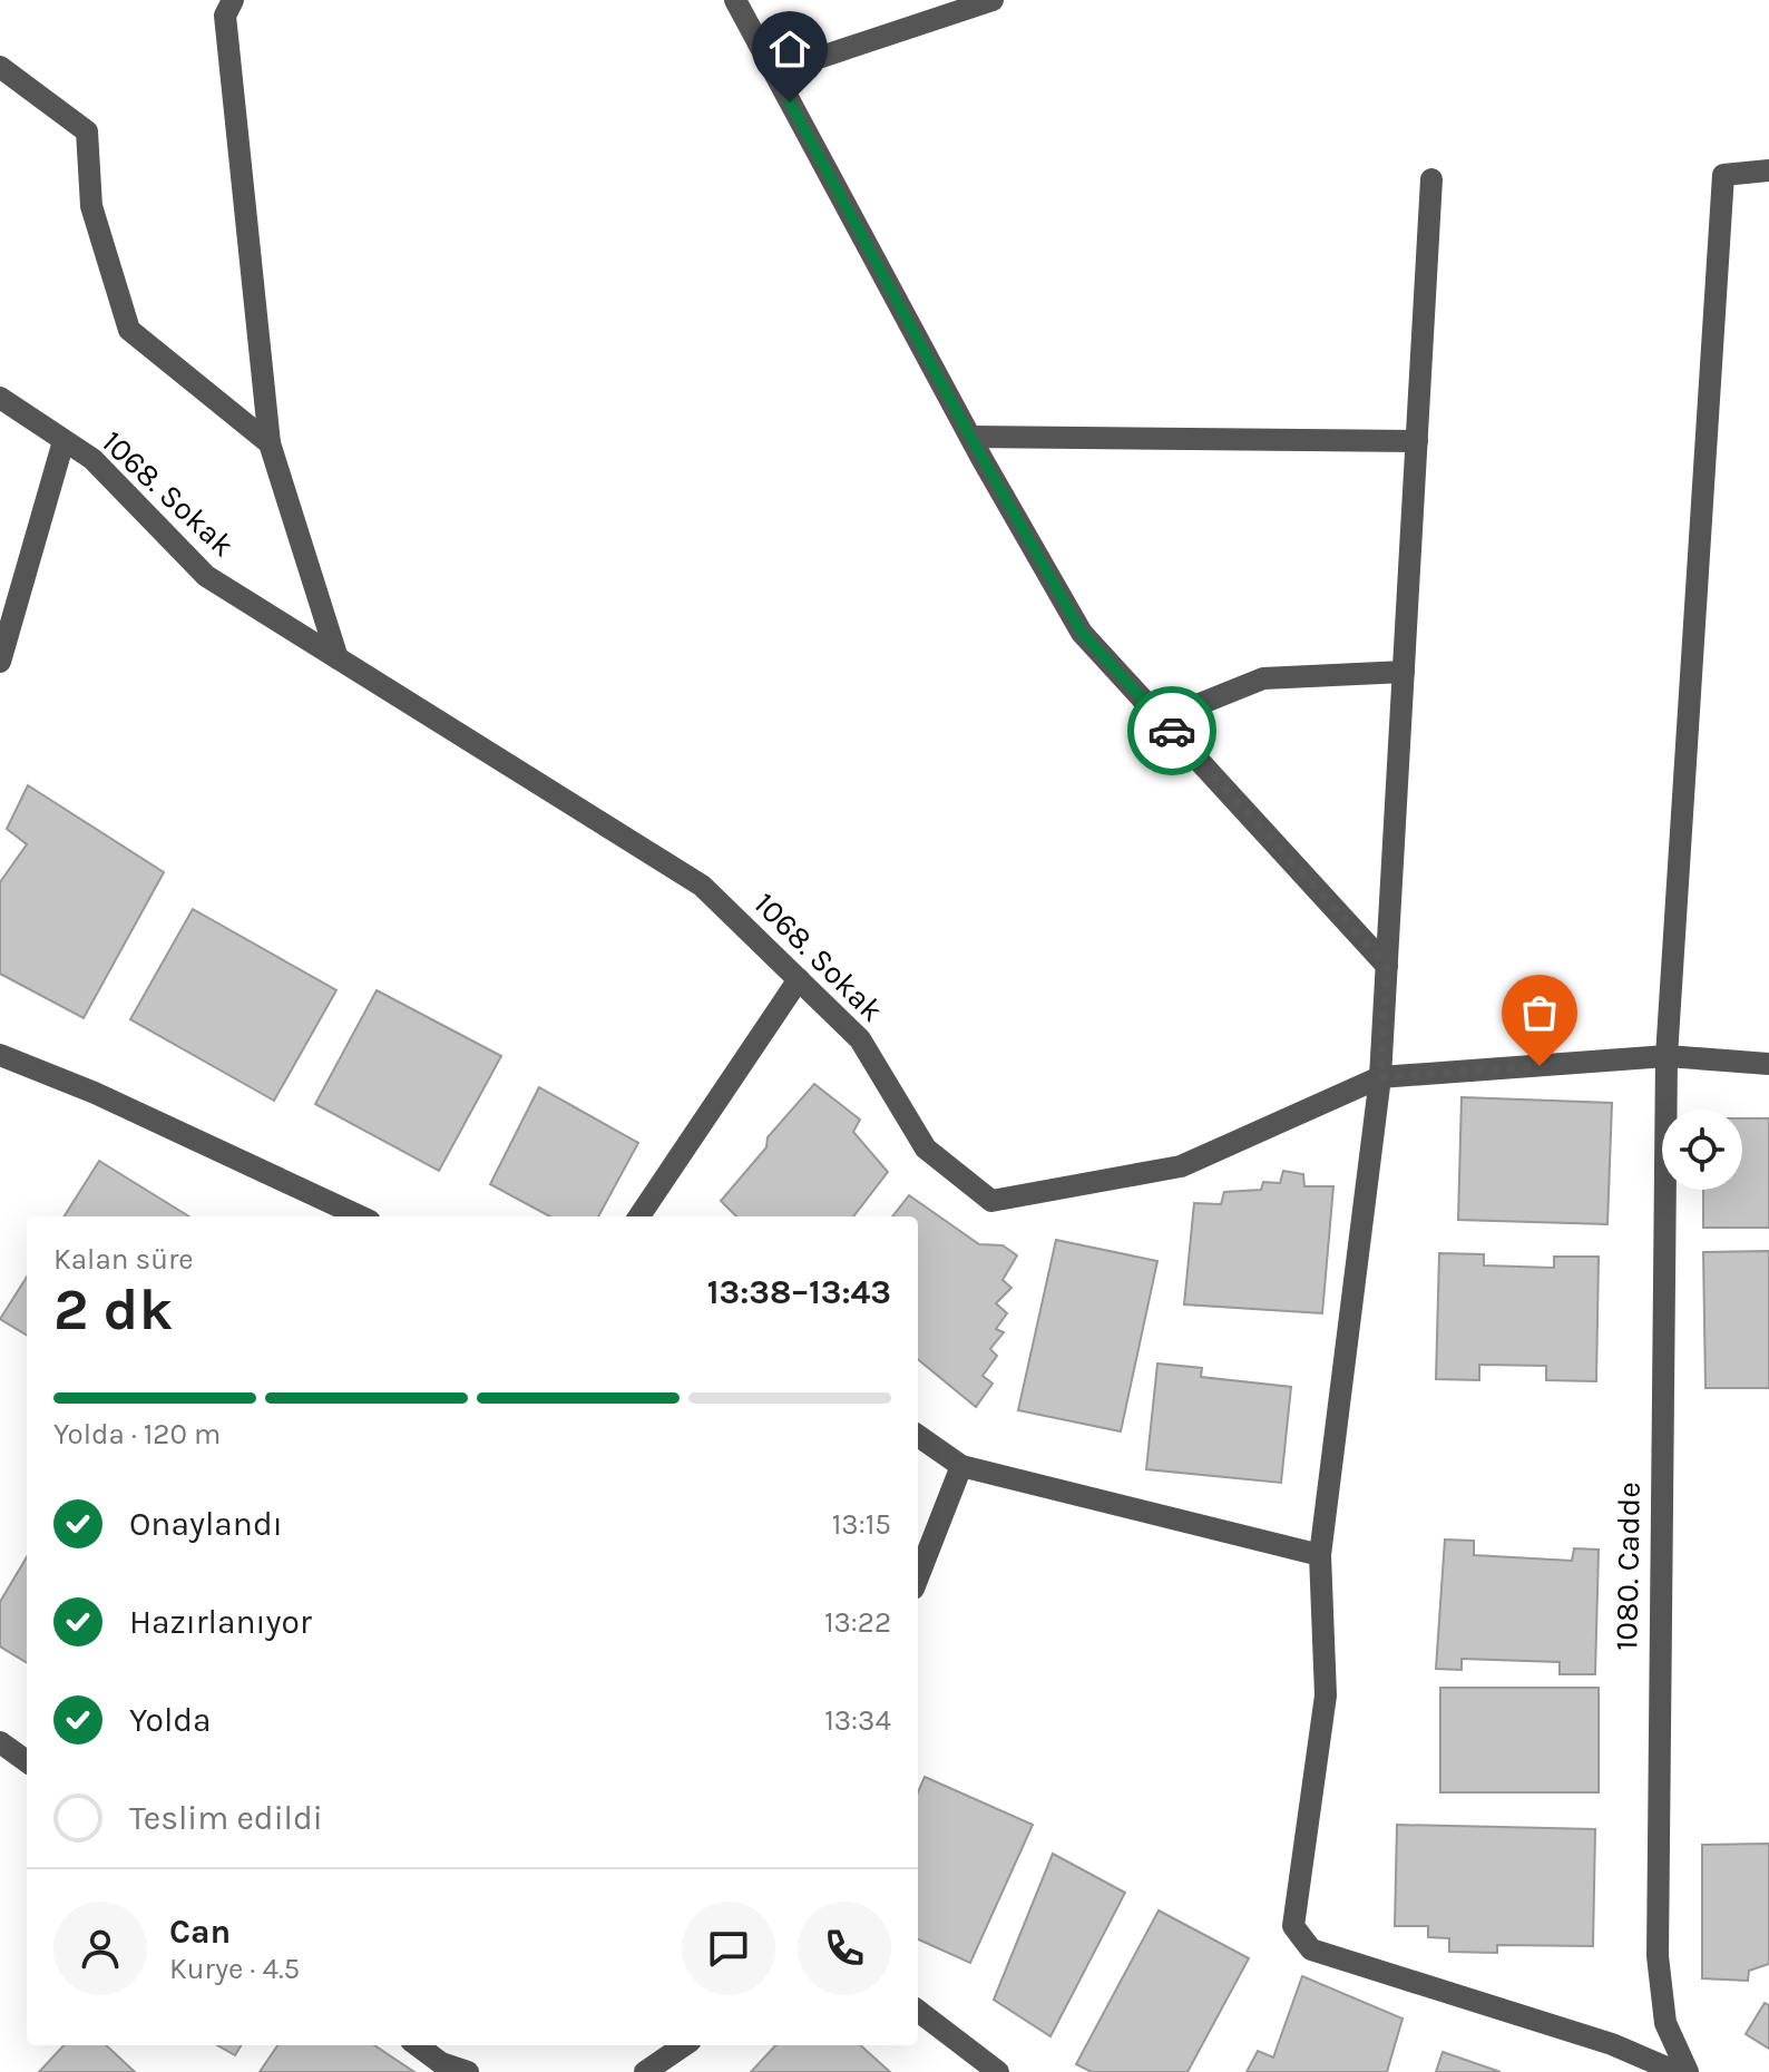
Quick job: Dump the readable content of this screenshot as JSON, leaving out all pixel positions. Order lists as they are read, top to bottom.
{
  "streets": {
    "street": ["1068. Sokak", "1080. Cadde"]
  },
  "crossings": [
    ["1068. Sokak", "1080. Cadde"]
  ],
  "page": {
    "heading": ["2 dk", "Kalan süre", "13:38–13:43"],
    "panel": ["Can", "Kurye · 4.5"],
    "bar": "Yolda · 120 m",
    "list": [
      ["Onaylandı", "13:15"],
      ["Hazırlanıyor", "13:22"],
      ["Yolda", "13:34"],
      "Teslim edildi"
    ]
  }
}
